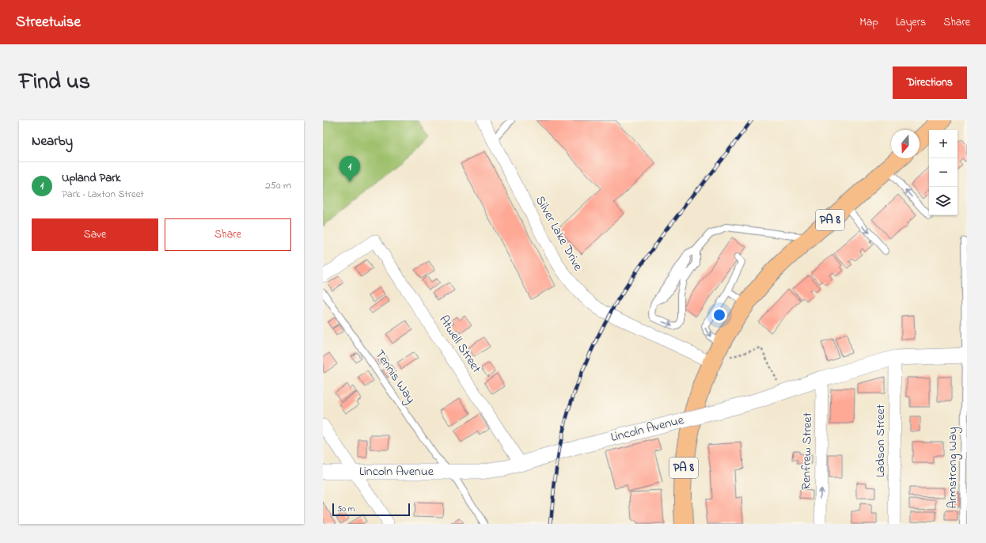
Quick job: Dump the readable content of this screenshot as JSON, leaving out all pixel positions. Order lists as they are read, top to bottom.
{
  "streets": {
    "highway": ["PA 8"],
    "street": [
      "Silver Lake Drive",
      "Atwell Street",
      "Lincoln Avenue",
      "Ladson Street",
      "Renfrew Street"
    ],
    "lane": ["Tennis Way", "Armstrong Way"]
  },
  "crossings": [
    ["PA 8", "Silver Lake Drive"],
    ["Atwell Street", "Lincoln Avenue"],
    ["Tennis Way", "Lincoln Avenue"],
    ["Lincoln Avenue", "Ladson Street"],
    ["Lincoln Avenue", "Renfrew Street"],
    ["Lincoln Avenue", "Armstrong Way"]
  ],
  "one_way": ["Renfrew Street"],
  "scale_bar": "50 m",
  "north": "bottom",
  "page": {
    "header": "Streetwise",
    "nav": ["Map", "Layers", "Share"],
    "title": "Find us",
    "buttons": [
      "Directions",
      ["Save", "Share"]
    ],
    "heading": "Nearby",
    "map_buttons": ["+", "−"],
    "pins": "1",
    "list": [
      {
        "mark": "1",
        "name": "Upland Park",
        "note": "Park · Laxton Street",
        "value": "250 m"
      }
    ],
    "scale": "50 m"
  }
}
